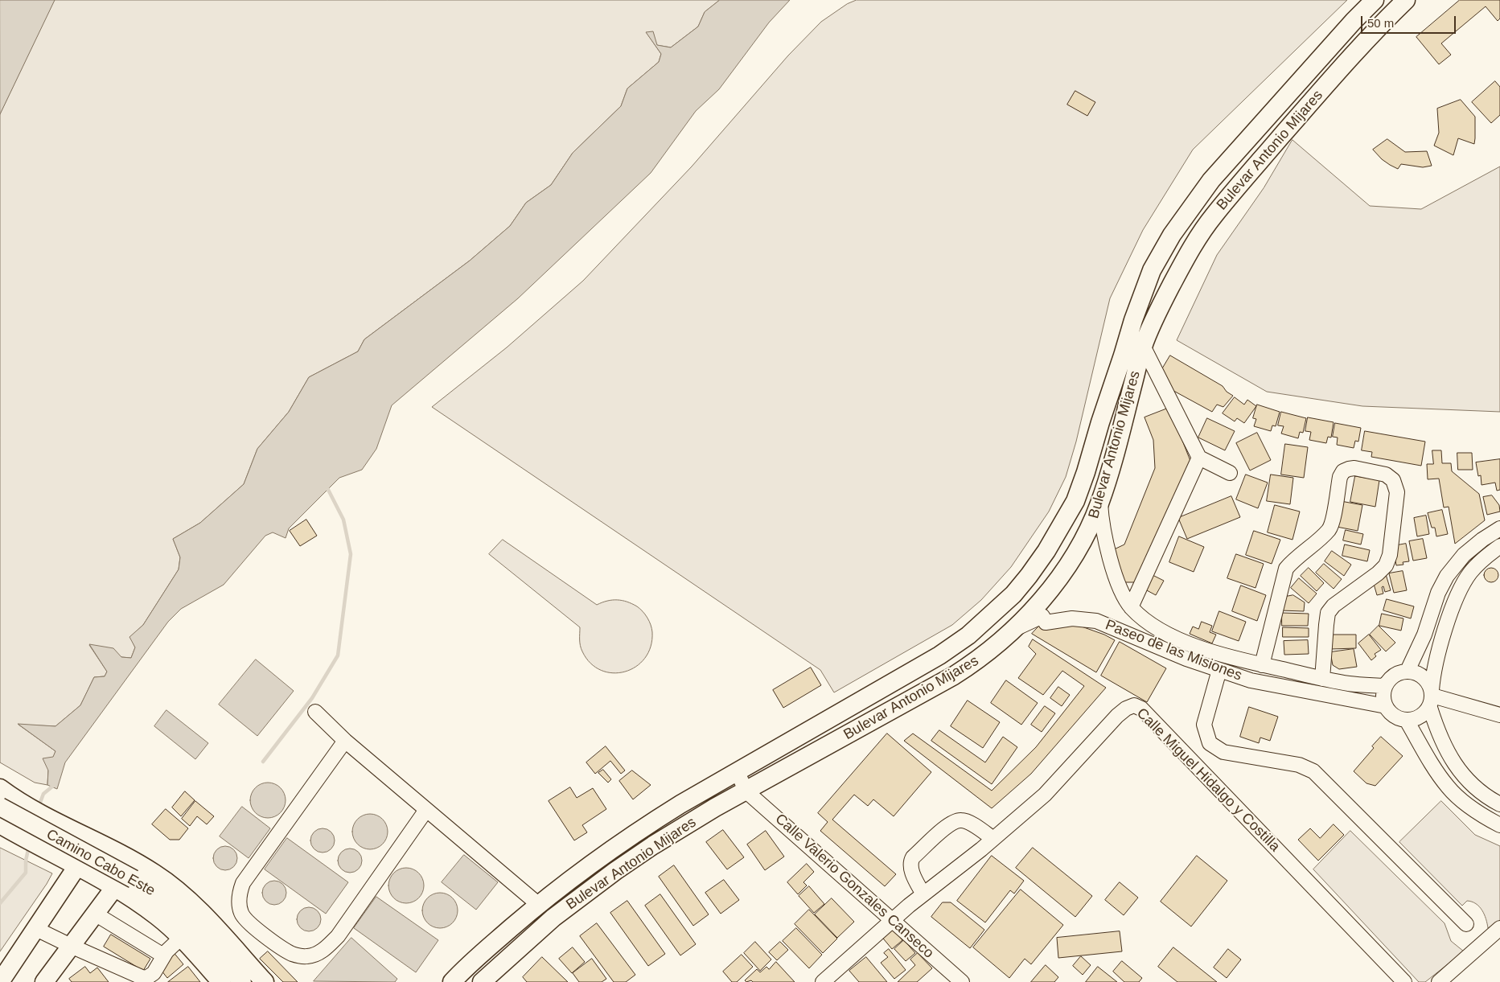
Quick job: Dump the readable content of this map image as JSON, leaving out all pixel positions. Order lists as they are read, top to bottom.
{
  "streets": {
    "main road": ["Bulevar Antonio Mijares", "Camino Cabo Este"],
    "street": ["Paseo de las Misiones", "Calle Miguel Hidalgo y Costilla", "Calle Valerio Gonzales Canseco"]
  },
  "crossings": [
    ["Bulevar Antonio Mijares", "Paseo de las Misiones"],
    ["Bulevar Antonio Mijares", "Calle Valerio Gonzales Canseco"],
    ["Calle Miguel Hidalgo y Costilla", "Calle Valerio Gonzales Canseco"]
  ],
  "scale_bar": "50 m"
}
